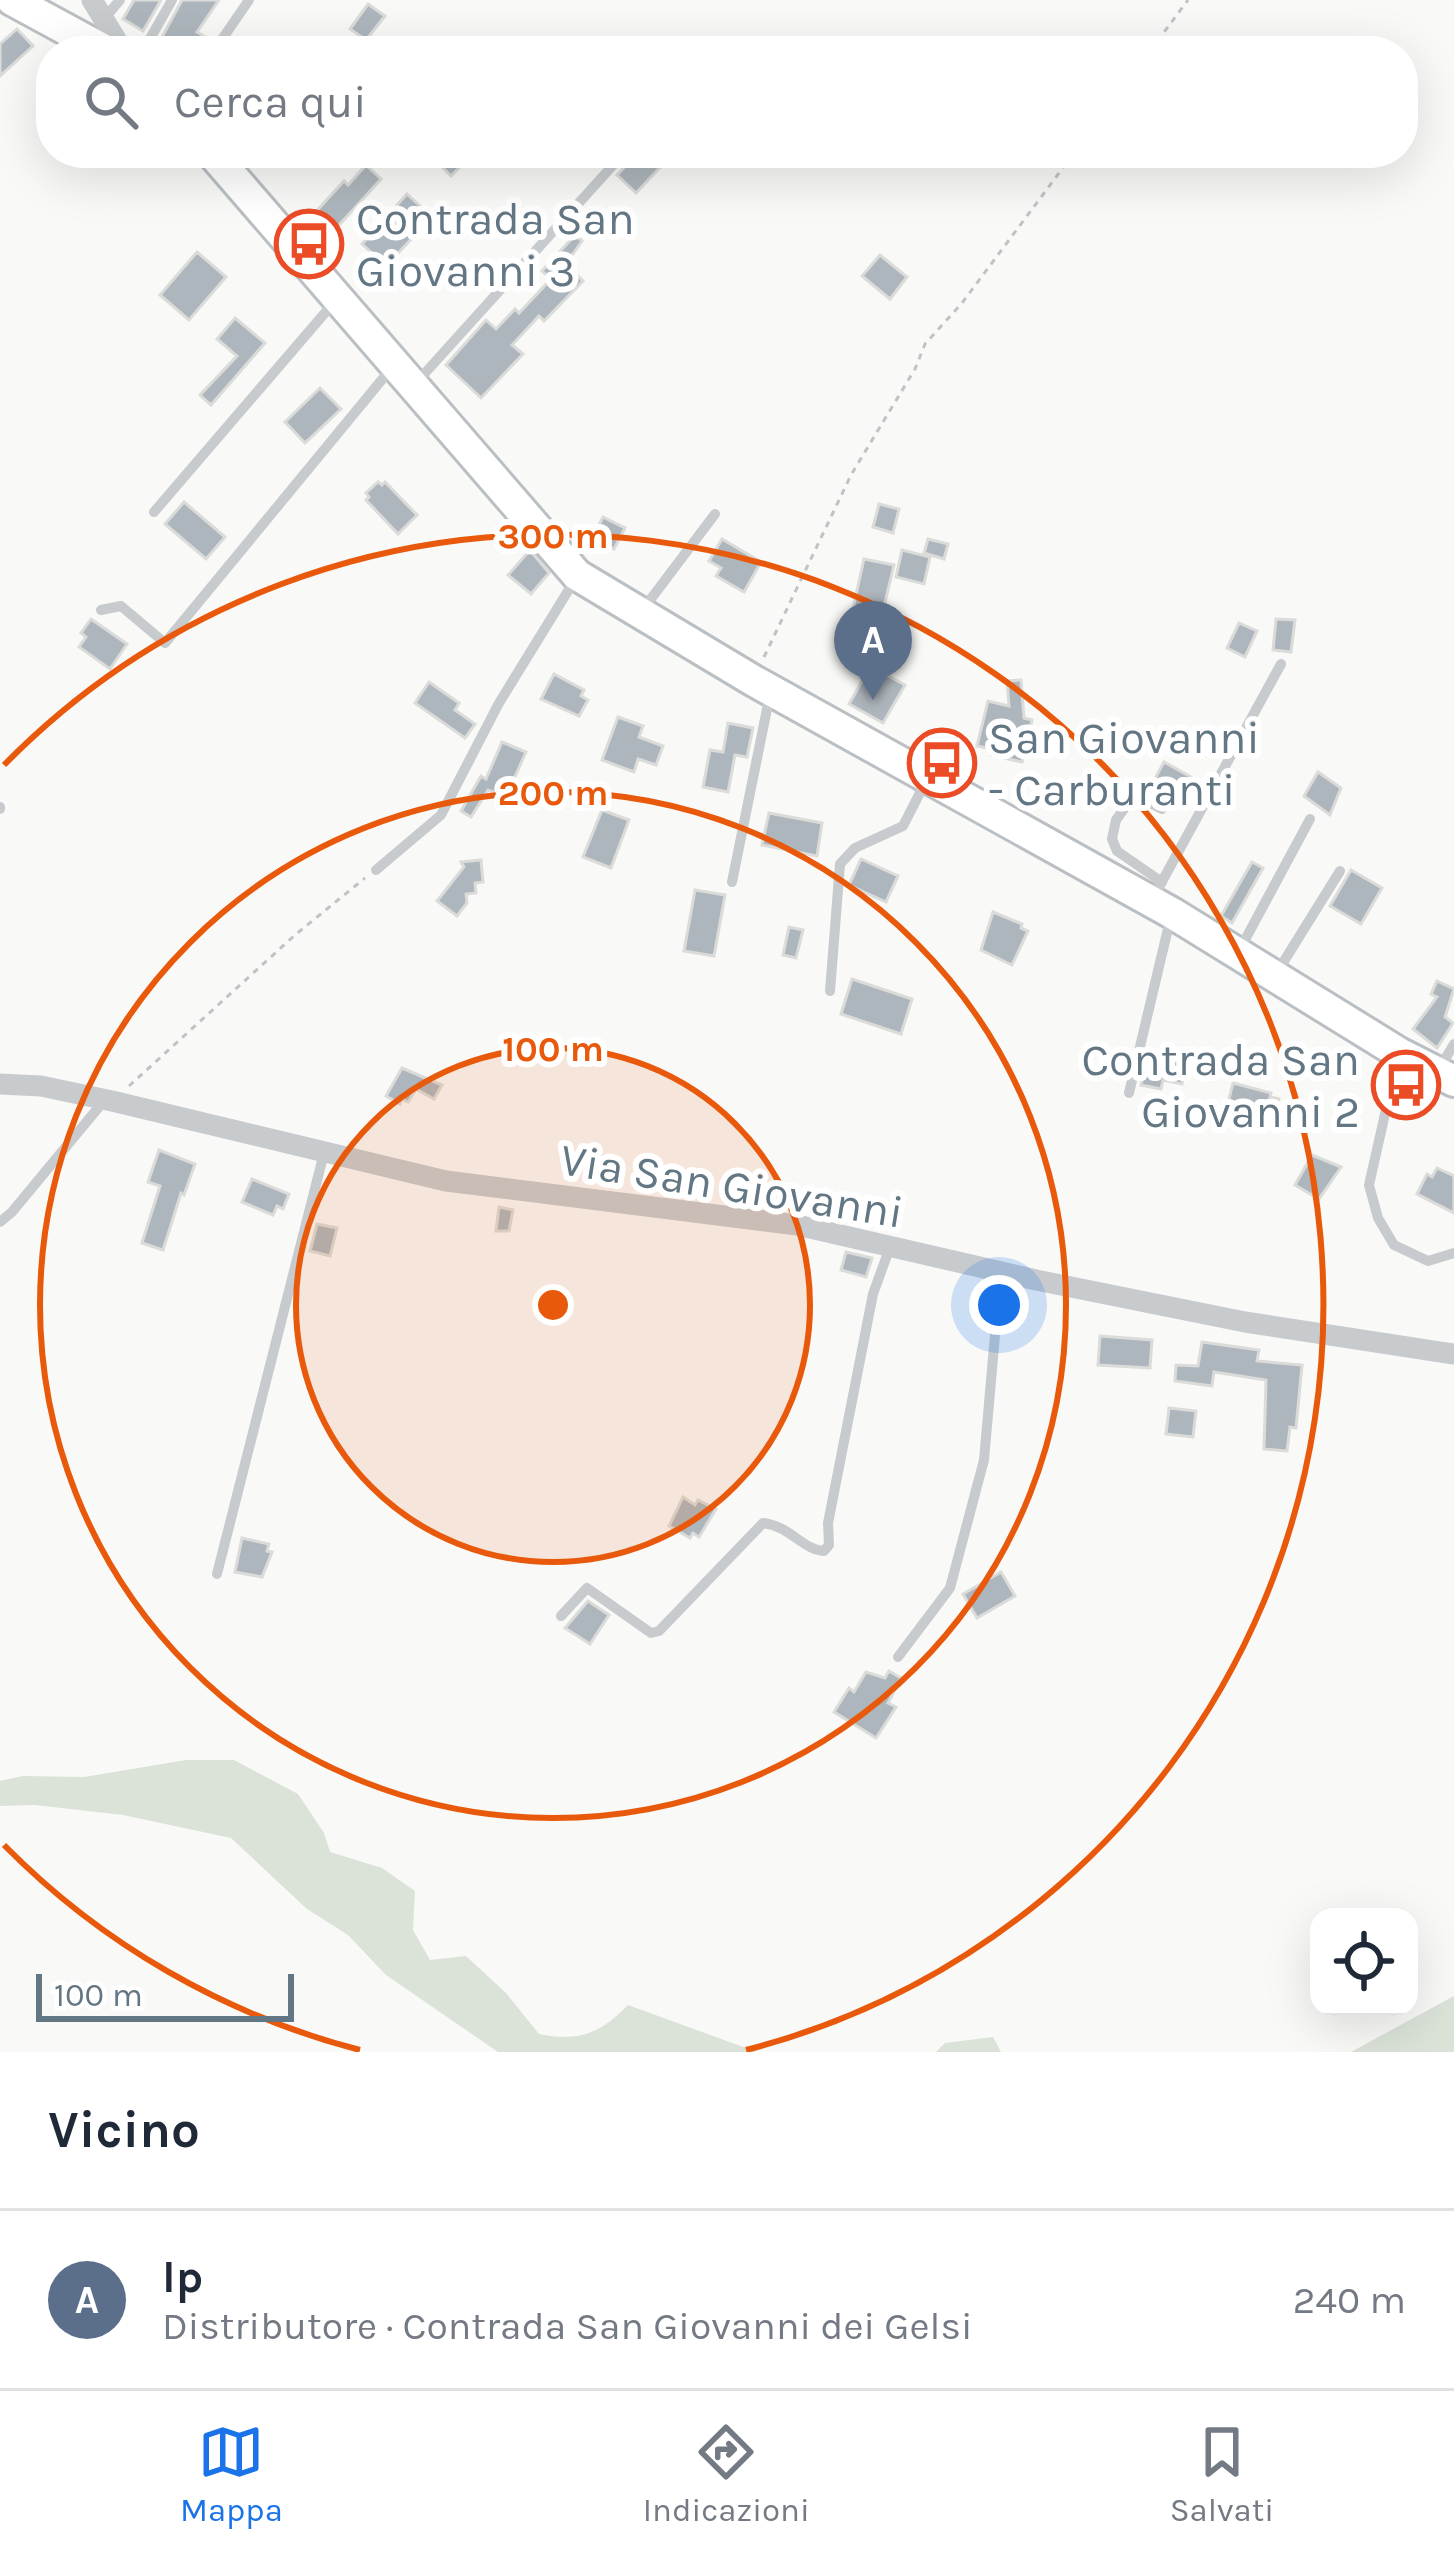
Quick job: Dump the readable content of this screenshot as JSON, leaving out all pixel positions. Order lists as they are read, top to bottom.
{
  "streets": {
    "street": ["Via San Giovanni"]
  },
  "places": {
    "bus stop": ["Contrada San Giovanni 3", "San Giovanni - Carburanti", "Contrada San Giovanni 2"]
  },
  "scale_bar": "100 m",
  "page": {
    "search": "Cerca qui",
    "pins": "A",
    "scale": "100 m",
    "heading": "Vicino",
    "list": [
      {
        "mark": "A",
        "name": "Ip",
        "note": "Distributore · Contrada San Giovanni dei Gelsi",
        "value": "240 m"
      }
    ],
    "nav": ["Mappa", "Indicazioni", "Salvati"]
  },
  "rings": ["300 m", "200 m", "100 m"]
}
